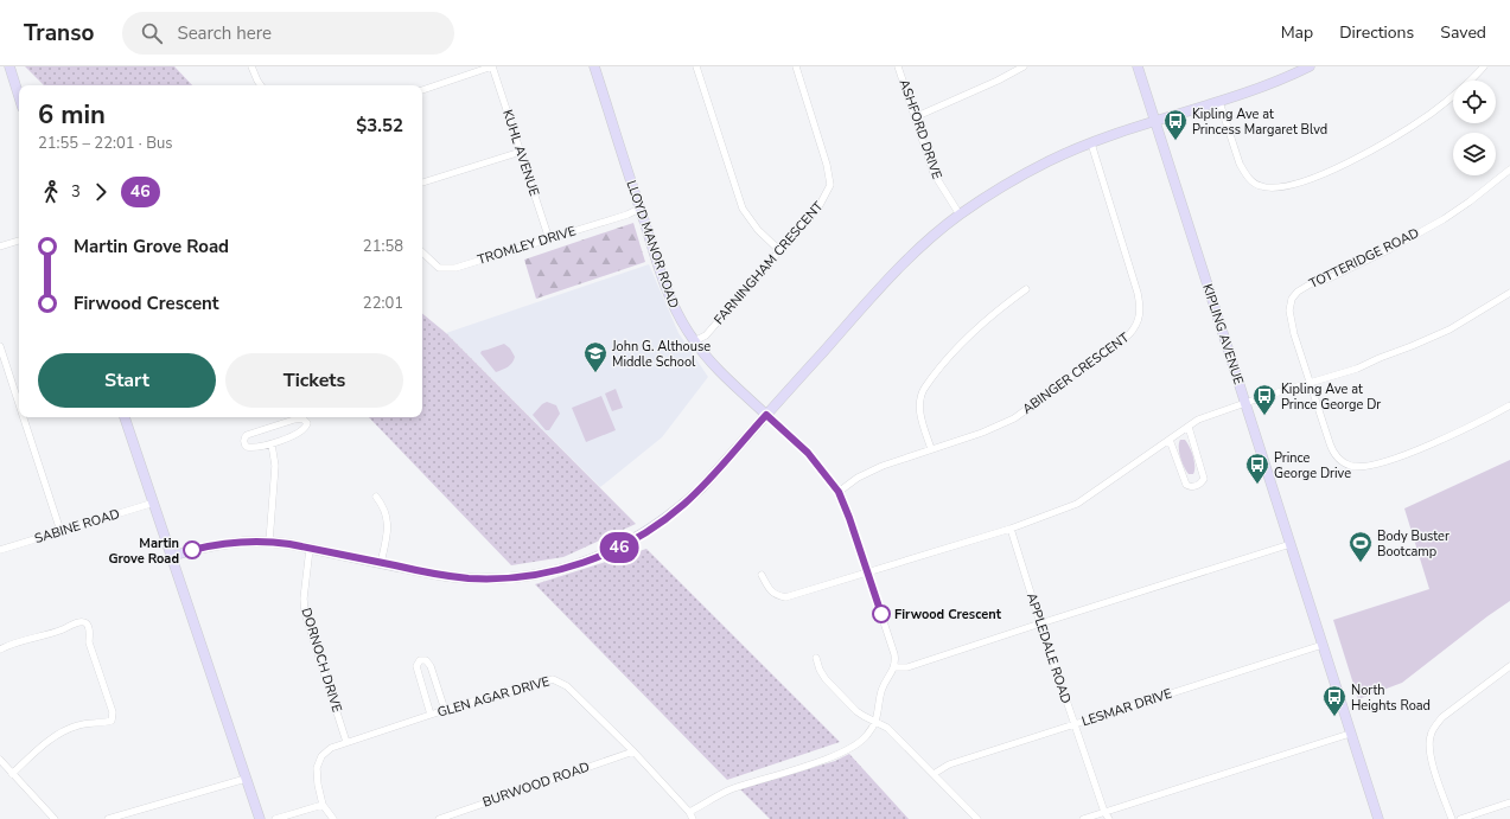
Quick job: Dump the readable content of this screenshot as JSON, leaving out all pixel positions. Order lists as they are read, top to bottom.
{
  "streets": {
    "street": [
      "ASHFORD DRIVE",
      "KUHL AVENUE",
      "LLOYD MANOR ROAD",
      "TROMLEY DRIVE",
      "TOTTERIDGE ROAD",
      "FARNINGHAM CRESCENT",
      "KIPLING AVENUE",
      "ABINGER CRESCENT",
      "SABINE ROAD",
      "APPLEDALE ROAD",
      "DORNOCH DRIVE",
      "GLEN AGAR DRIVE",
      "LESMAR DRIVE",
      "BURWOOD ROAD"
    ]
  },
  "crossings": [
    ["KUHL AVENUE", "TROMLEY DRIVE"],
    ["LLOYD MANOR ROAD", "TROMLEY DRIVE"],
    ["LLOYD MANOR ROAD", "FARNINGHAM CRESCENT"],
    ["LLOYD MANOR ROAD", "ABINGER CRESCENT"],
    ["KIPLING AVENUE", "LESMAR DRIVE"],
    ["APPLEDALE ROAD", "LESMAR DRIVE"],
    ["DORNOCH DRIVE", "GLEN AGAR DRIVE"],
    ["GLEN AGAR DRIVE", "BURWOOD ROAD"]
  ],
  "places": {
    "bus stop": [
      "Kipling Ave at Princess Margaret Blvd",
      "Kipling Ave at Prince George Dr",
      "Prince George Drive",
      "North Heights Road"
    ],
    "school or university": ["John G. Althouse Middle School"],
    "other": ["Martin Grove Road", "Firwood Crescent"],
    "sports": ["Body Buster Bootcamp"]
  },
  "lines": ["bus line 46"],
  "page": {
    "header": "Transo",
    "search": "Search here",
    "nav": ["Map", "Directions", "Saved"],
    "on_map": "46",
    "heading": ["6 min", "21:55 – 22:01 · Bus", "$3.52"],
    "legs": ["3", "46"],
    "list": [
      {
        "name": "Martin Grove Road",
        "value": "21:58"
      },
      {
        "name": "Firwood Crescent",
        "value": "22:01"
      }
    ],
    "buttons": ["Start", "Tickets"]
  }
}
